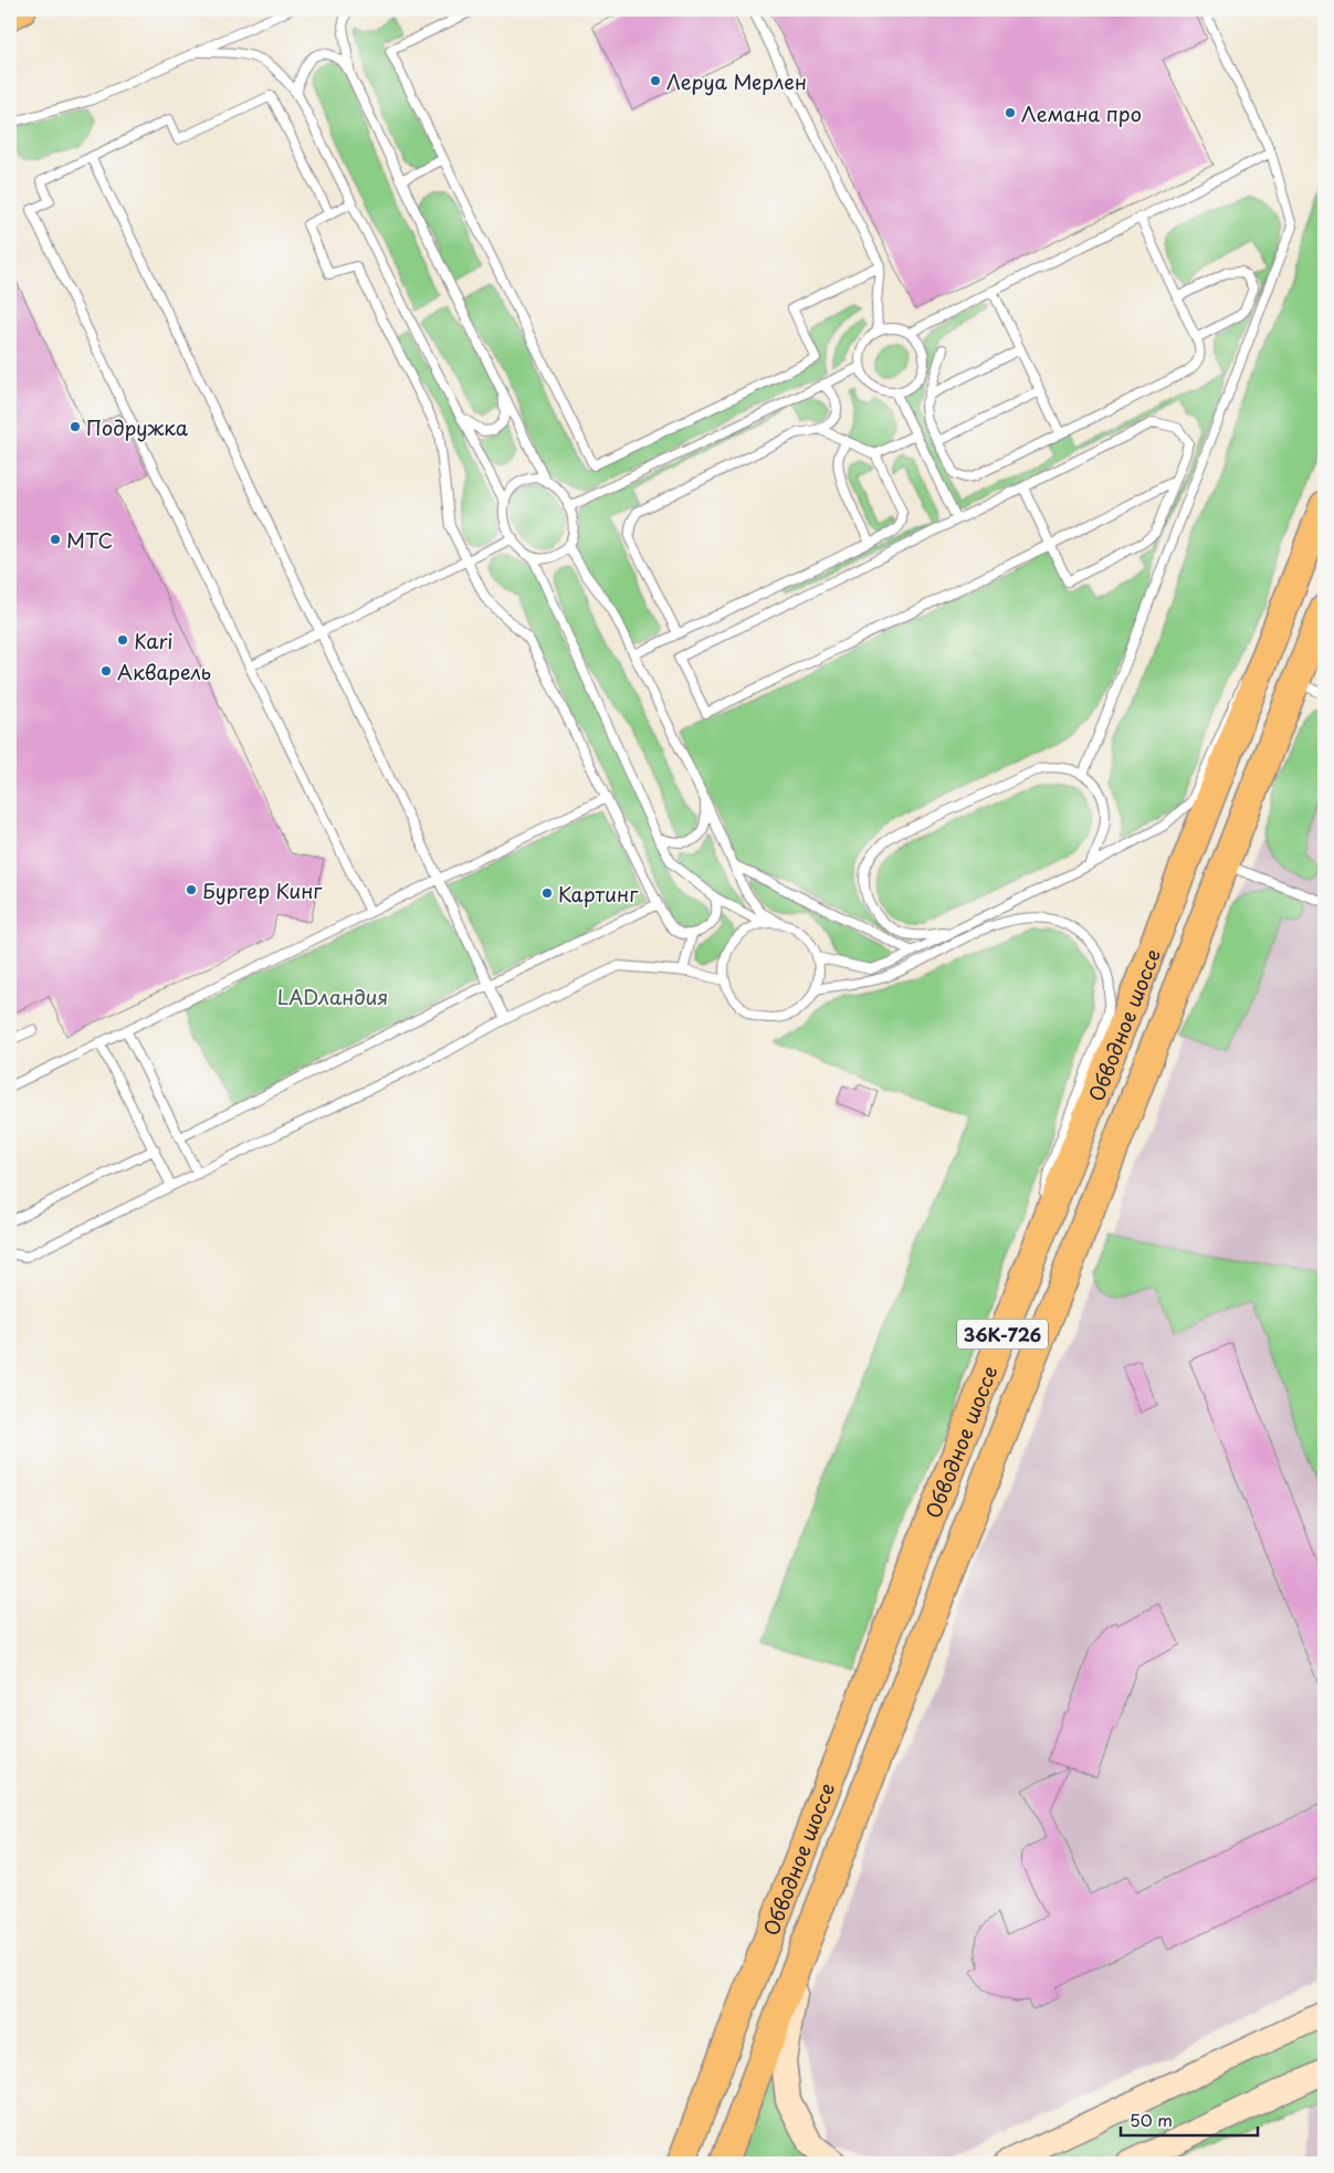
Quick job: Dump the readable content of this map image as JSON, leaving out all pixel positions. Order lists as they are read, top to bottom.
{
  "streets": {
    "main road": ["Обводное шоссе", "36К-726"]
  },
  "parks": ["LADландия"],
  "places": [
    "Леруа Мерлен",
    "Лемана про",
    "Подружка",
    "МТС",
    "Kari",
    "Акварель",
    "Бургер Кинг",
    "Картинг"
  ],
  "scale_bar": "50 m"
}
